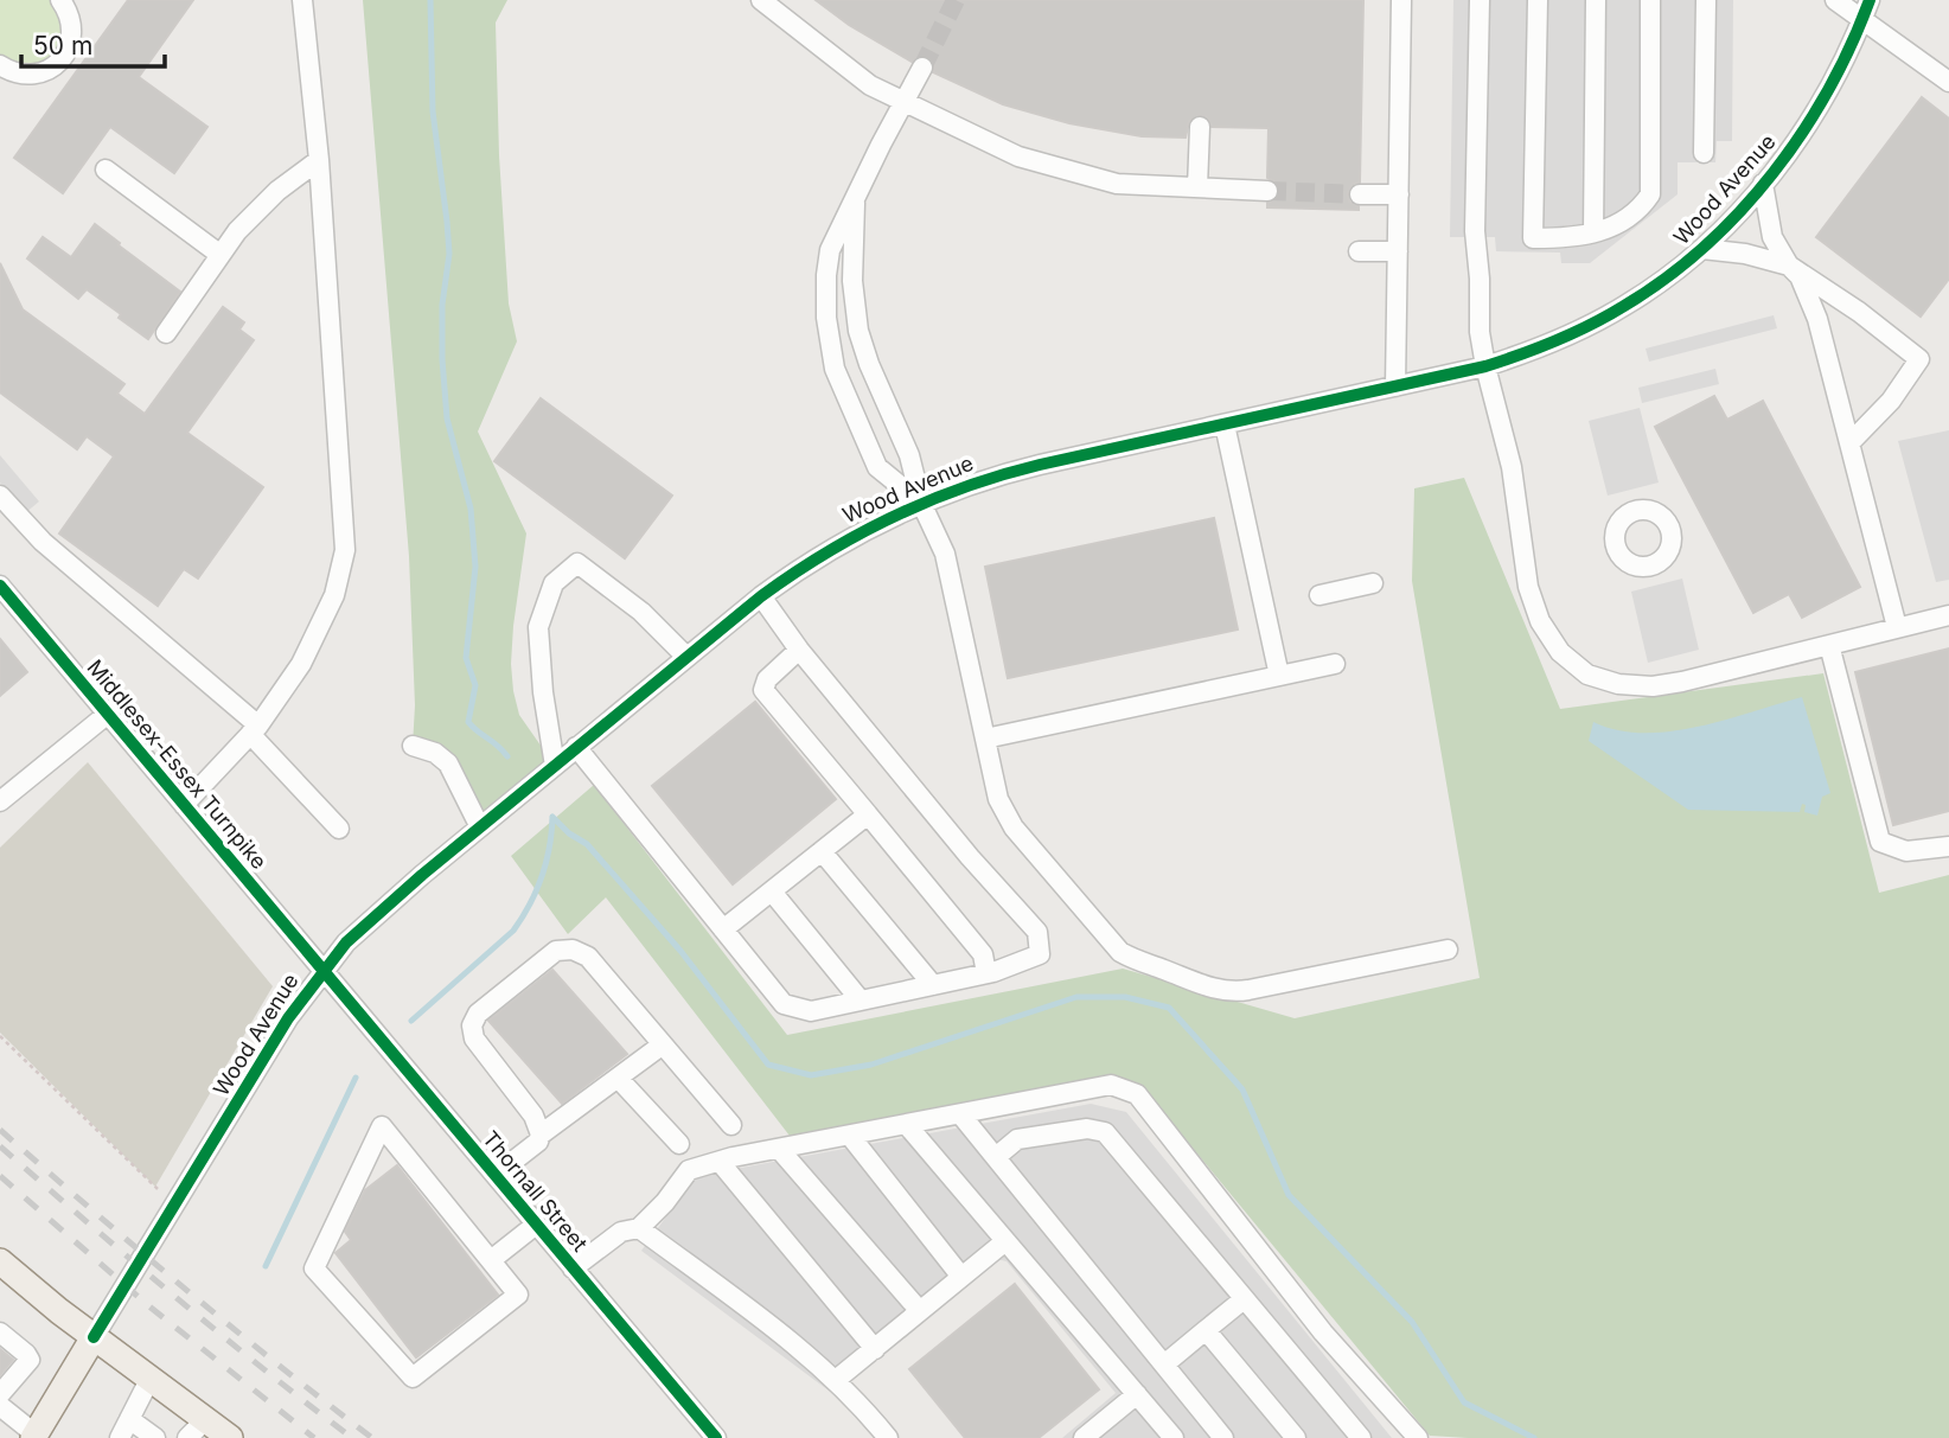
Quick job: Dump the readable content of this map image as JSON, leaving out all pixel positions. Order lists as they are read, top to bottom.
{
  "streets": {
    "main road": ["Wood Avenue"],
    "street": ["Middlesex-Essex Turnpike", "Thornall Street"]
  },
  "crossings": [
    ["Wood Avenue", "Middlesex-Essex Turnpike"],
    ["Wood Avenue", "Thornall Street"],
    ["Middlesex-Essex Turnpike", "Thornall Street"]
  ],
  "scale_bar": "50 m"
}
